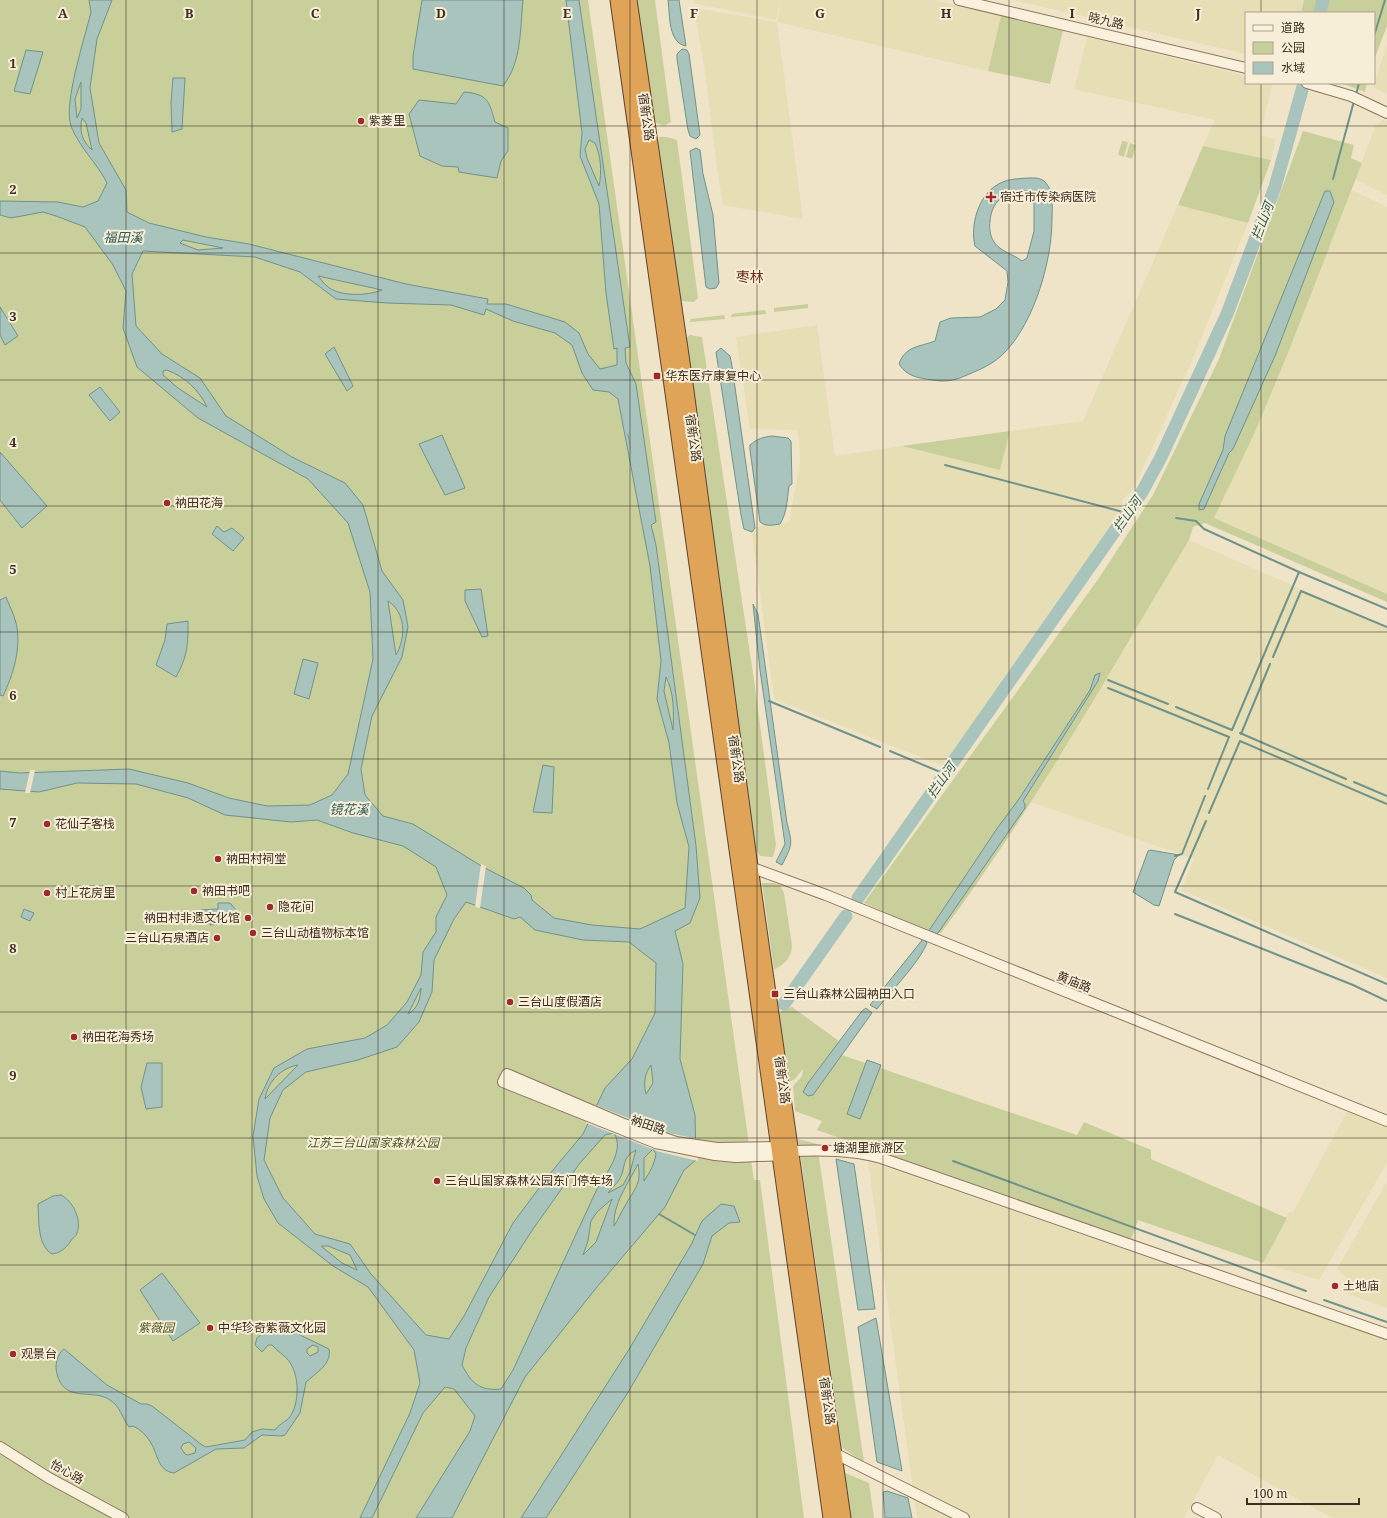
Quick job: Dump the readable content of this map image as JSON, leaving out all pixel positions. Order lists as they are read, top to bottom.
{
  "streets": {
    "highway": ["宿新公路"],
    "street": [
      "晓九路",
      "黄庙路",
      "衲田路",
      "怡心路"
    ]
  },
  "crossings": [
    ["宿新公路", "黄庙路"],
    ["宿新公路", "衲田路"]
  ],
  "districts": ["枣林"],
  "water": ["拦山河", "福田溪", "镜花溪"],
  "parks": ["江苏三台山国家森林公园", "紫薇园"],
  "places": {
    "other": [
      "紫菱里",
      "衲田花海",
      "花仙子客栈",
      "衲田村祠堂",
      "衲田书吧",
      "村上花房里",
      "隐花间",
      "衲田村非遗文化馆",
      "三台山动植物标本馆",
      "三台山石泉酒店",
      "三台山度假酒店",
      "衲田花海秀场",
      "塘湖里旅游区",
      "三台山国家森林公园东门停车场",
      "土地庙",
      "中华珍奇紫薇文化园",
      "观景台"
    ],
    "health": ["宿迁市传染病医院"],
    "transit": ["华东医疗康复中心", "三台山森林公园衲田入口"]
  },
  "legend": ["道路", "公园", "水域"],
  "scale_bar": "100 m",
  "grid": {
    "columns": [
      "A",
      "B",
      "C",
      "D",
      "E",
      "F",
      "G",
      "H",
      "I",
      "J"
    ],
    "rows": [
      "1",
      "2",
      "3",
      "4",
      "5",
      "6",
      "7",
      "8",
      "9"
    ]
  }
}
